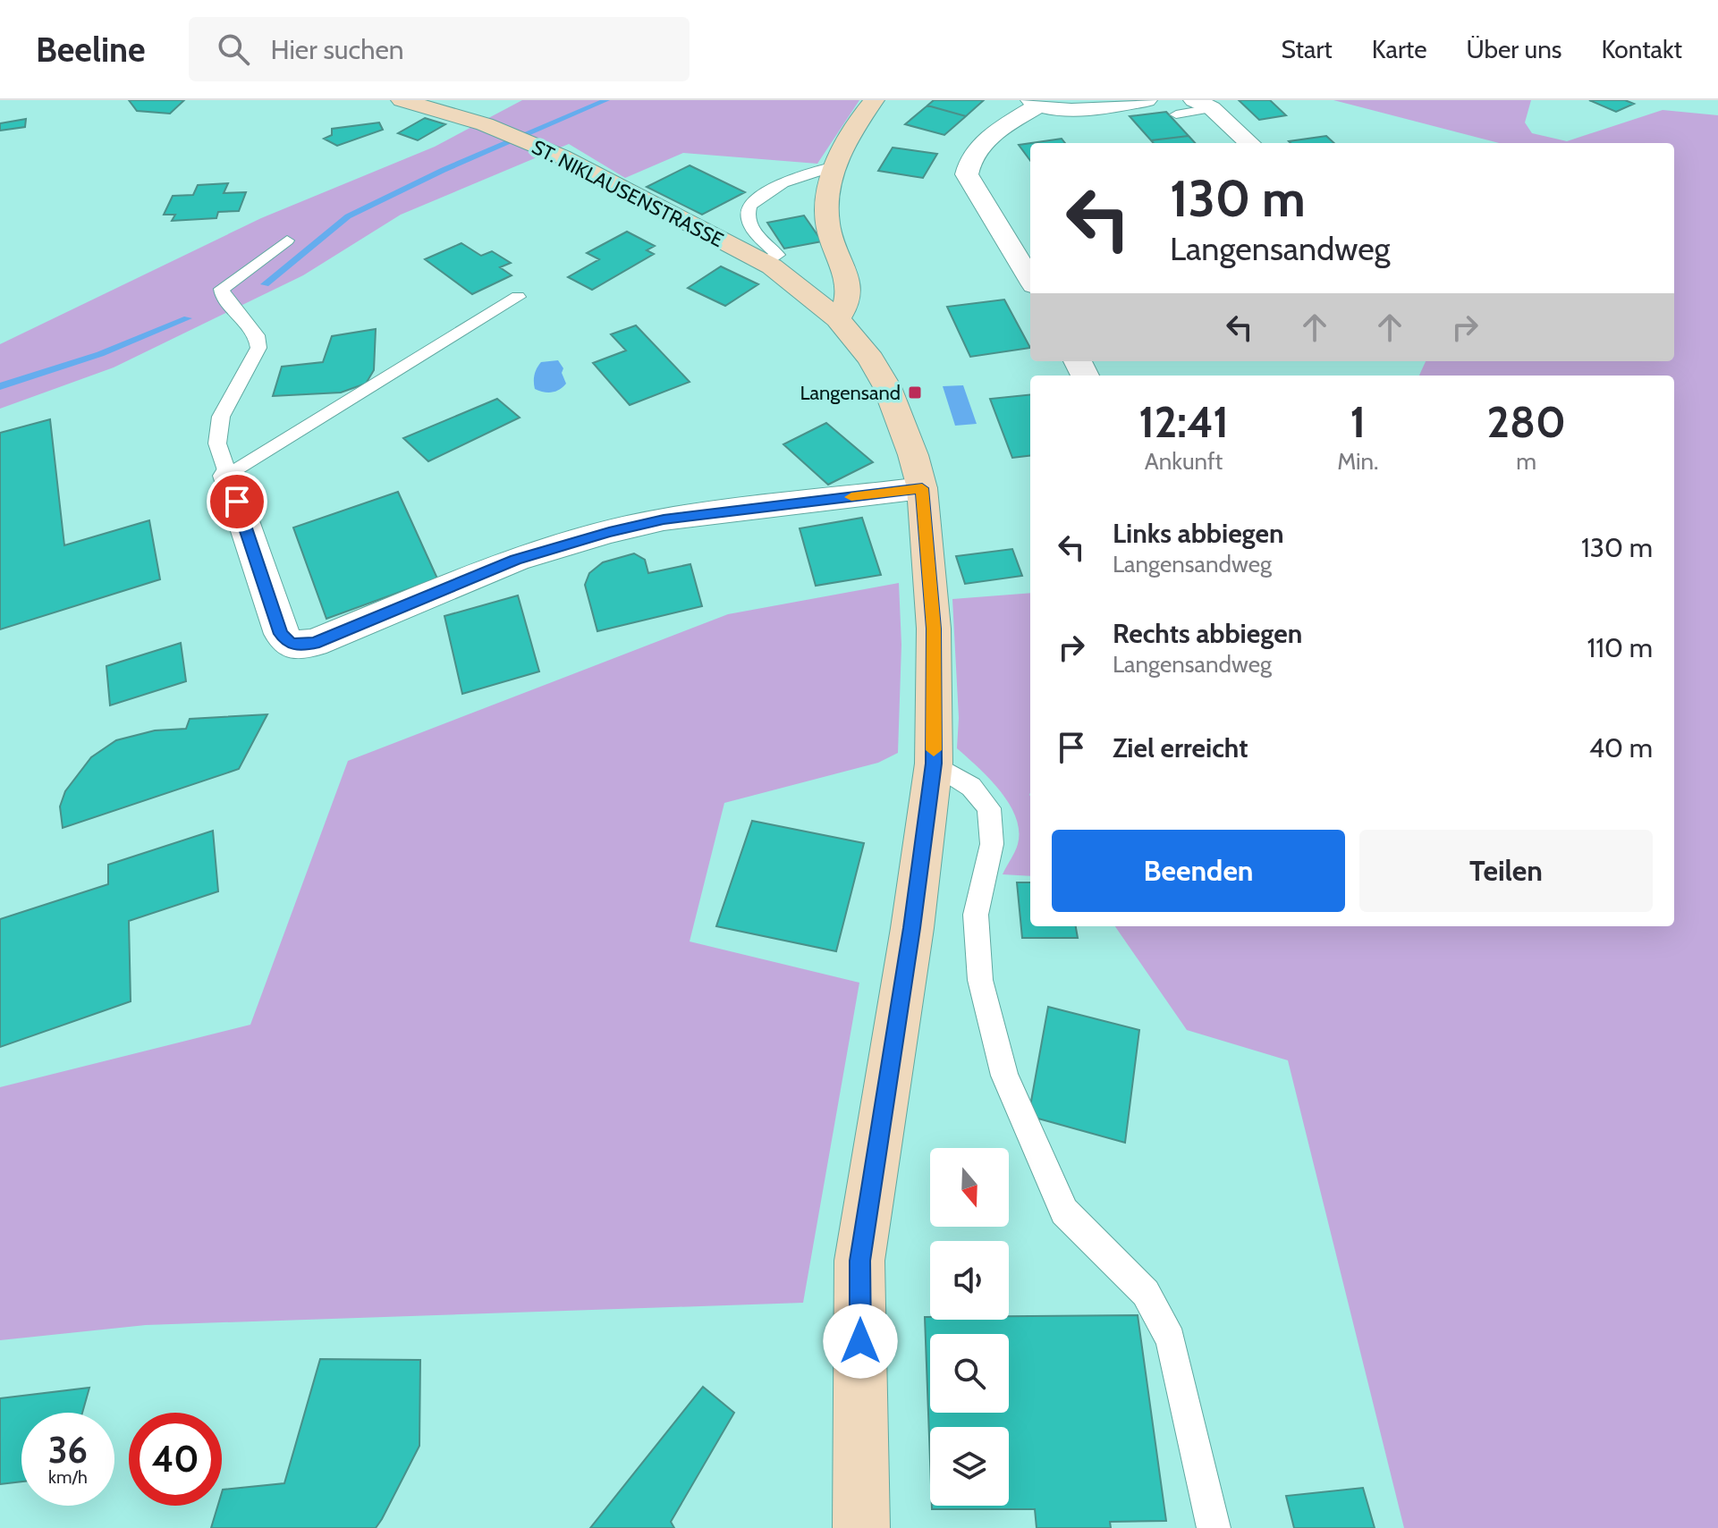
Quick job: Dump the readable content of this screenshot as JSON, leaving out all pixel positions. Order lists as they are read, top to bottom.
{
  "streets": {
    "street": ["ST. NIKLAUSENSTRASSE"]
  },
  "places": {
    "transit": ["Langensand"]
  },
  "north": "bottom",
  "page": {
    "header": "Beeline",
    "search": "Hier suchen",
    "nav": [
      "Start",
      "Karte",
      "Über uns",
      "Kontakt"
    ],
    "turn": ["130 m", "Langensandweg"],
    "eta": [
      "12:41",
      "Ankunft",
      "1",
      "Min.",
      "280",
      "m"
    ],
    "list": [
      {
        "name": "Links abbiegen",
        "note": "Langensandweg",
        "value": "130 m"
      },
      {
        "name": "Rechts abbiegen",
        "note": "Langensandweg",
        "value": "110 m"
      },
      {
        "name": "Ziel erreicht",
        "value": "40 m"
      }
    ],
    "buttons": ["Beenden", "Teilen"],
    "speed": "36 km/h",
    "limit": "40"
  }
}
